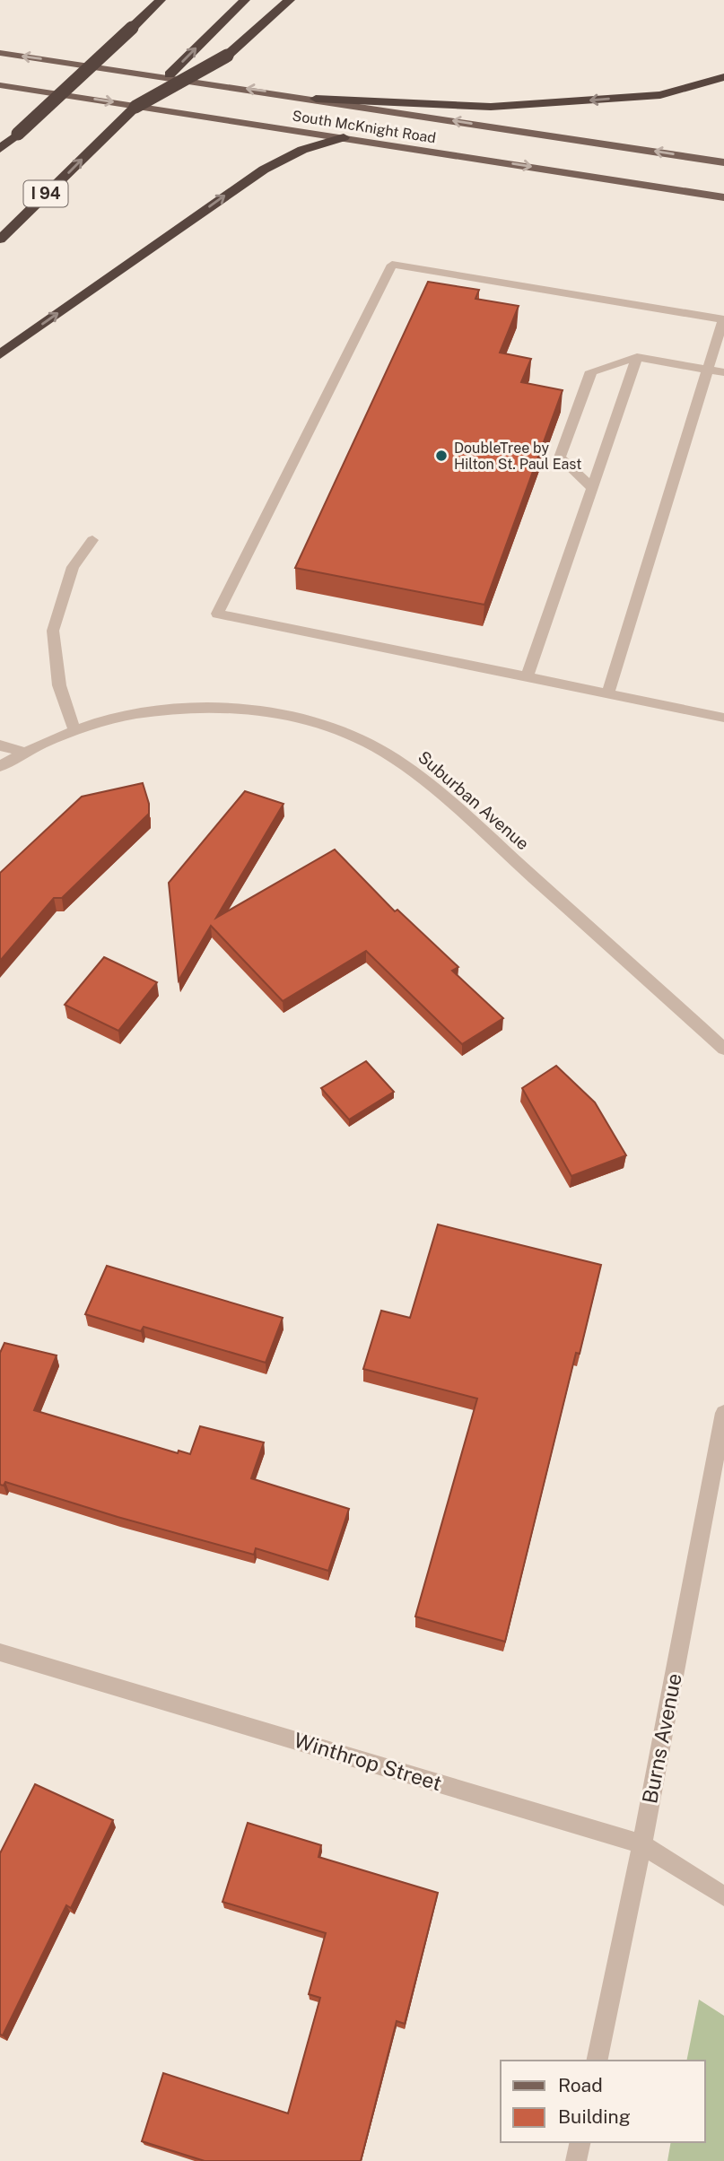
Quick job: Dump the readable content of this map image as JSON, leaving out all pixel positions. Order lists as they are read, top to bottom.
{
  "streets": {
    "highway": ["I 94"],
    "main road": ["South McKnight Road"],
    "street": ["Suburban Avenue", "Burns Avenue", "Winthrop Street"]
  },
  "crossings": [
    ["Burns Avenue", "Winthrop Street"]
  ],
  "places": ["DoubleTree by Hilton St. Paul East"],
  "legend": ["Road", "Building"]
}
